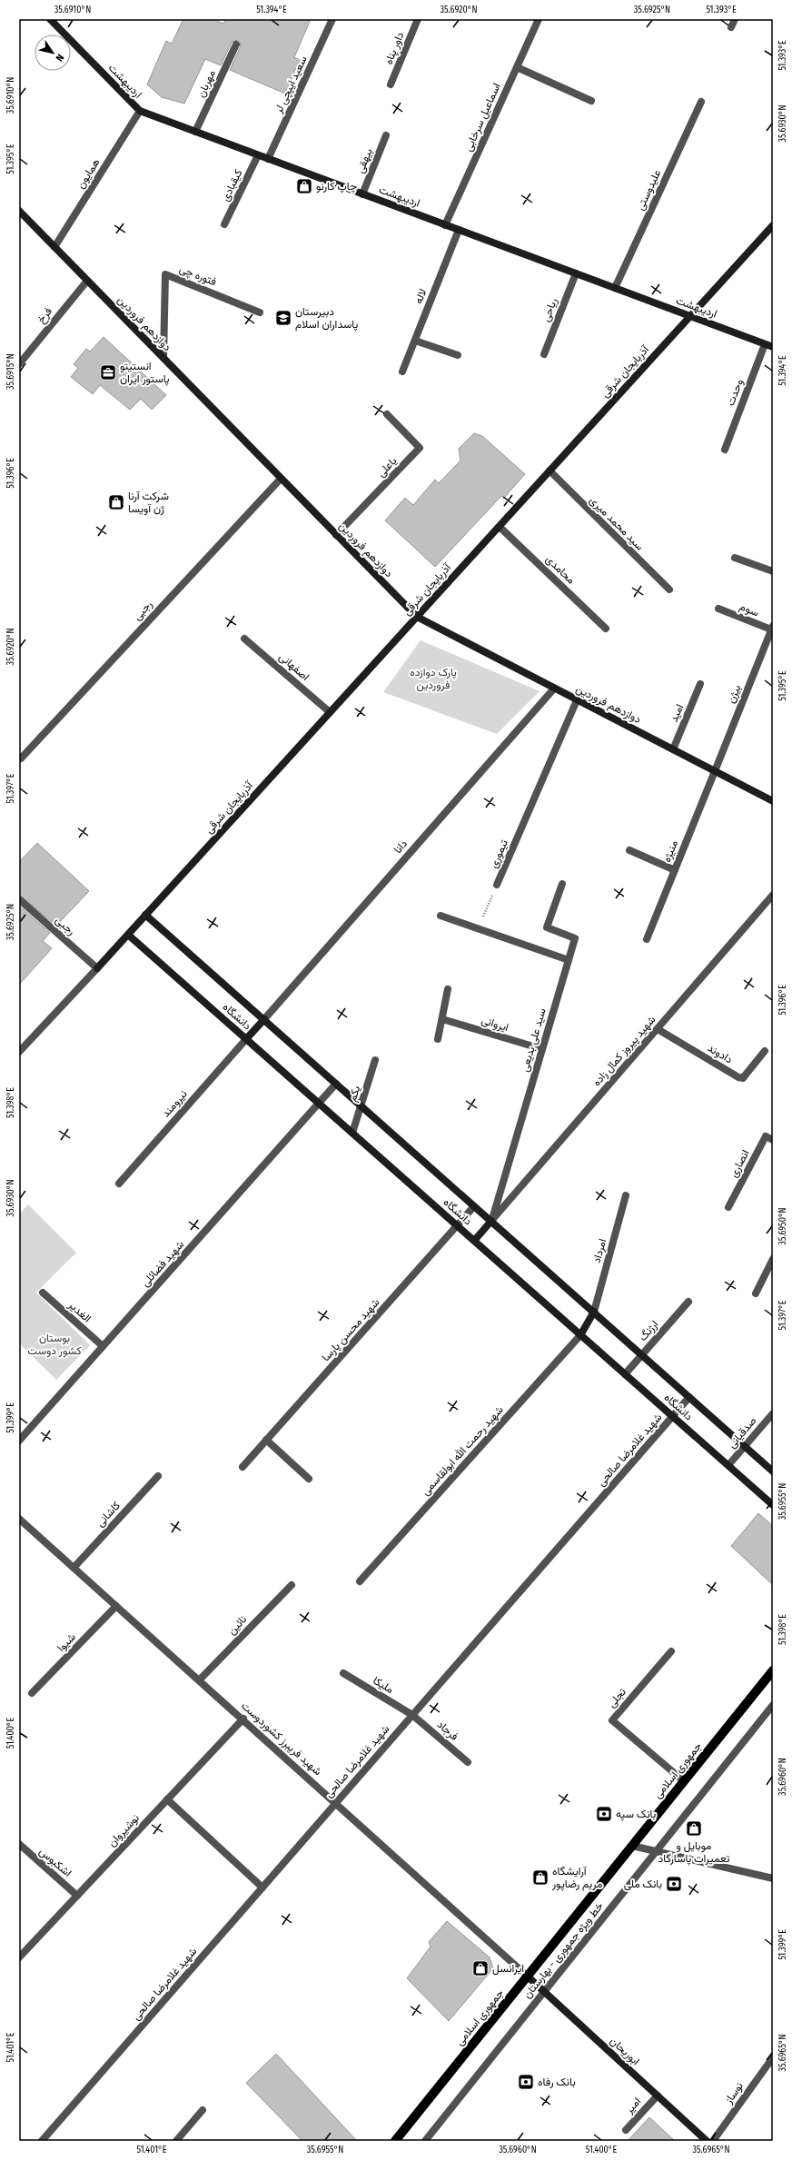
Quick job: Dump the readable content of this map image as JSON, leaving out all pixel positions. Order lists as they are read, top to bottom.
{
  "streets": {
    "main road": [
      "اردیبهشت",
      "دوازدهم فروردین",
      "آذربایجان شرقی",
      "دانشگاه",
      "جمهوری اسلامی",
      "ابوریحان"
    ],
    "street": [
      "داور پناه",
      "مهربان",
      "سعید ایپچی لر",
      "اسماعیل سرخابی",
      "بیهقی",
      "همایون",
      "کیقبادی",
      "علیدوستی",
      "فتوره چی",
      "لاله",
      "ریاحی",
      "فرخ",
      "وحدت",
      "یاعلی",
      "سید محمد میری",
      "محامدی",
      "سوم",
      "رجبی",
      "اصفهانی",
      "بیژن",
      "امید",
      "دانا",
      "منیژه",
      "تیموری",
      "ایروانی",
      "سید علی بدیعی",
      "شهید پیروز کمال زاده",
      "دادوند",
      "یکم",
      "نیرومند",
      "انصاری",
      "امرداد",
      "شهید فضائلی",
      "الغدیر",
      "شهید محسن پارسا",
      "ارژنگ",
      "صدقیانی",
      "شهید غلامرضا صالحی",
      "شهید رحمت الله ابولقاسمی",
      "کاشانی",
      "نائین",
      "شیوا",
      "ملیکا",
      "تجلی",
      "فرجاد",
      "شهید فریبرز کشوردوست",
      "نوشیروان",
      "اشکبوس",
      "خط ویژه جمهوری - بهارستان",
      "نوساز",
      "امیر"
    ]
  },
  "crossings": [
    ["اردیبهشت", "مهربان"],
    ["اردیبهشت", "سعید ایپچی لر"],
    ["اردیبهشت", "اسماعیل سرخابی"],
    ["اردیبهشت", "بیهقی"],
    ["اردیبهشت", "همایون"],
    ["اردیبهشت", "کیقبادی"],
    ["اردیبهشت", "علیدوستی"],
    ["اردیبهشت", "لاله"],
    ["اردیبهشت", "ریاحی"],
    ["اردیبهشت", "آذربایجان شرقی"],
    ["اردیبهشت", "وحدت"],
    ["همایون", "دوازدهم فروردین"],
    ["فتوره چی", "دوازدهم فروردین"],
    ["فرخ", "دوازدهم فروردین"],
    ["دوازدهم فروردین", "آذربایجان شرقی"],
    ["دوازدهم فروردین", "یاعلی"],
    ["دوازدهم فروردین", "رجبی"],
    ["دوازدهم فروردین", "بیژن"],
    ["دوازدهم فروردین", "امید"],
    ["دوازدهم فروردین", "دانا"],
    ["دوازدهم فروردین", "منیژه"],
    ["دوازدهم فروردین", "تیموری"],
    ["آذربایجان شرقی", "سید محمد میری"],
    ["آذربایجان شرقی", "محامدی"],
    ["آذربایجان شرقی", "رجبی"],
    ["آذربایجان شرقی", "اصفهانی"],
    ["آذربایجان شرقی", "دانشگاه"],
    ["سوم", "بیژن"],
    ["بیژن", "منیژه"],
    ["دانا", "دانشگاه"],
    ["دانشگاه", "سید علی بدیعی"],
    ["دانشگاه", "شهید پیروز کمال زاده"],
    ["دانشگاه", "یکم"],
    ["دانشگاه", "نیرومند"],
    ["دانشگاه", "امرداد"],
    ["دانشگاه", "شهید فضائلی"],
    ["دانشگاه", "شهید محسن پارسا"],
    ["دانشگاه", "ارژنگ"],
    ["دانشگاه", "صدقیانی"],
    ["دانشگاه", "شهید غلامرضا صالحی"],
    ["دانشگاه", "شهید رحمت الله ابولقاسمی"],
    ["ایروانی", "سید علی بدیعی"],
    ["سید علی بدیعی", "شهید پیروز کمال زاده"],
    ["شهید پیروز کمال زاده", "دادوند"],
    ["شهید فضائلی", "الغدیر"],
    ["شهید غلامرضا صالحی", "ملیکا"],
    ["شهید غلامرضا صالحی", "فرجاد"],
    ["شهید غلامرضا صالحی", "شهید فریبرز کشوردوست"],
    ["کاشانی", "شهید فریبرز کشوردوست"],
    ["نائین", "شهید فریبرز کشوردوست"],
    ["شیوا", "شهید فریبرز کشوردوست"],
    ["ملیکا", "فرجاد"],
    ["تجلی", "جمهوری اسلامی"],
    ["شهید فریبرز کشوردوست", "جمهوری اسلامی"],
    ["شهید فریبرز کشوردوست", "نوشیروان"],
    ["شهید فریبرز کشوردوست", "ابوریحان"],
    ["جمهوری اسلامی", "ابوریحان"],
    ["نوشیروان", "اشکبوس"],
    ["خط ویژه جمهوری - بهارستان", "ابوریحان"],
    ["ابوریحان", "امیر"]
  ],
  "parks": ["پارک دوازده فروردین", "بوستان کشور دوست"],
  "places": {
    "shop": [
      "چاپ کارنو",
      "شرکت آرنا ژن آویسا",
      "موبایل و تعمیرات پاسارگاد",
      "آرایشگاه مریم رضاپور",
      "ایرانسل"
    ],
    "school or university": ["دبیرستان پاسداران اسلام"],
    "office": ["انستیتو پاستور ایران"],
    "bank": ["بانک سپه", "بانک ملی", "بانک رفاه"]
  },
  "north": "bottom right",
  "coordinates": [
    "35.6910°N",
    "51.394°E",
    "35.6920°N",
    "35.6925°N",
    "51.393°E",
    "35.6930°N",
    "51.395°E",
    "35.6915°N",
    "51.396°E",
    "51.397°E",
    "51.398°E",
    "35.6950°N",
    "51.399°E",
    "35.6955°N",
    "51.400°E",
    "35.6960°N",
    "51.401°E",
    "35.6965°N"
  ]
}
